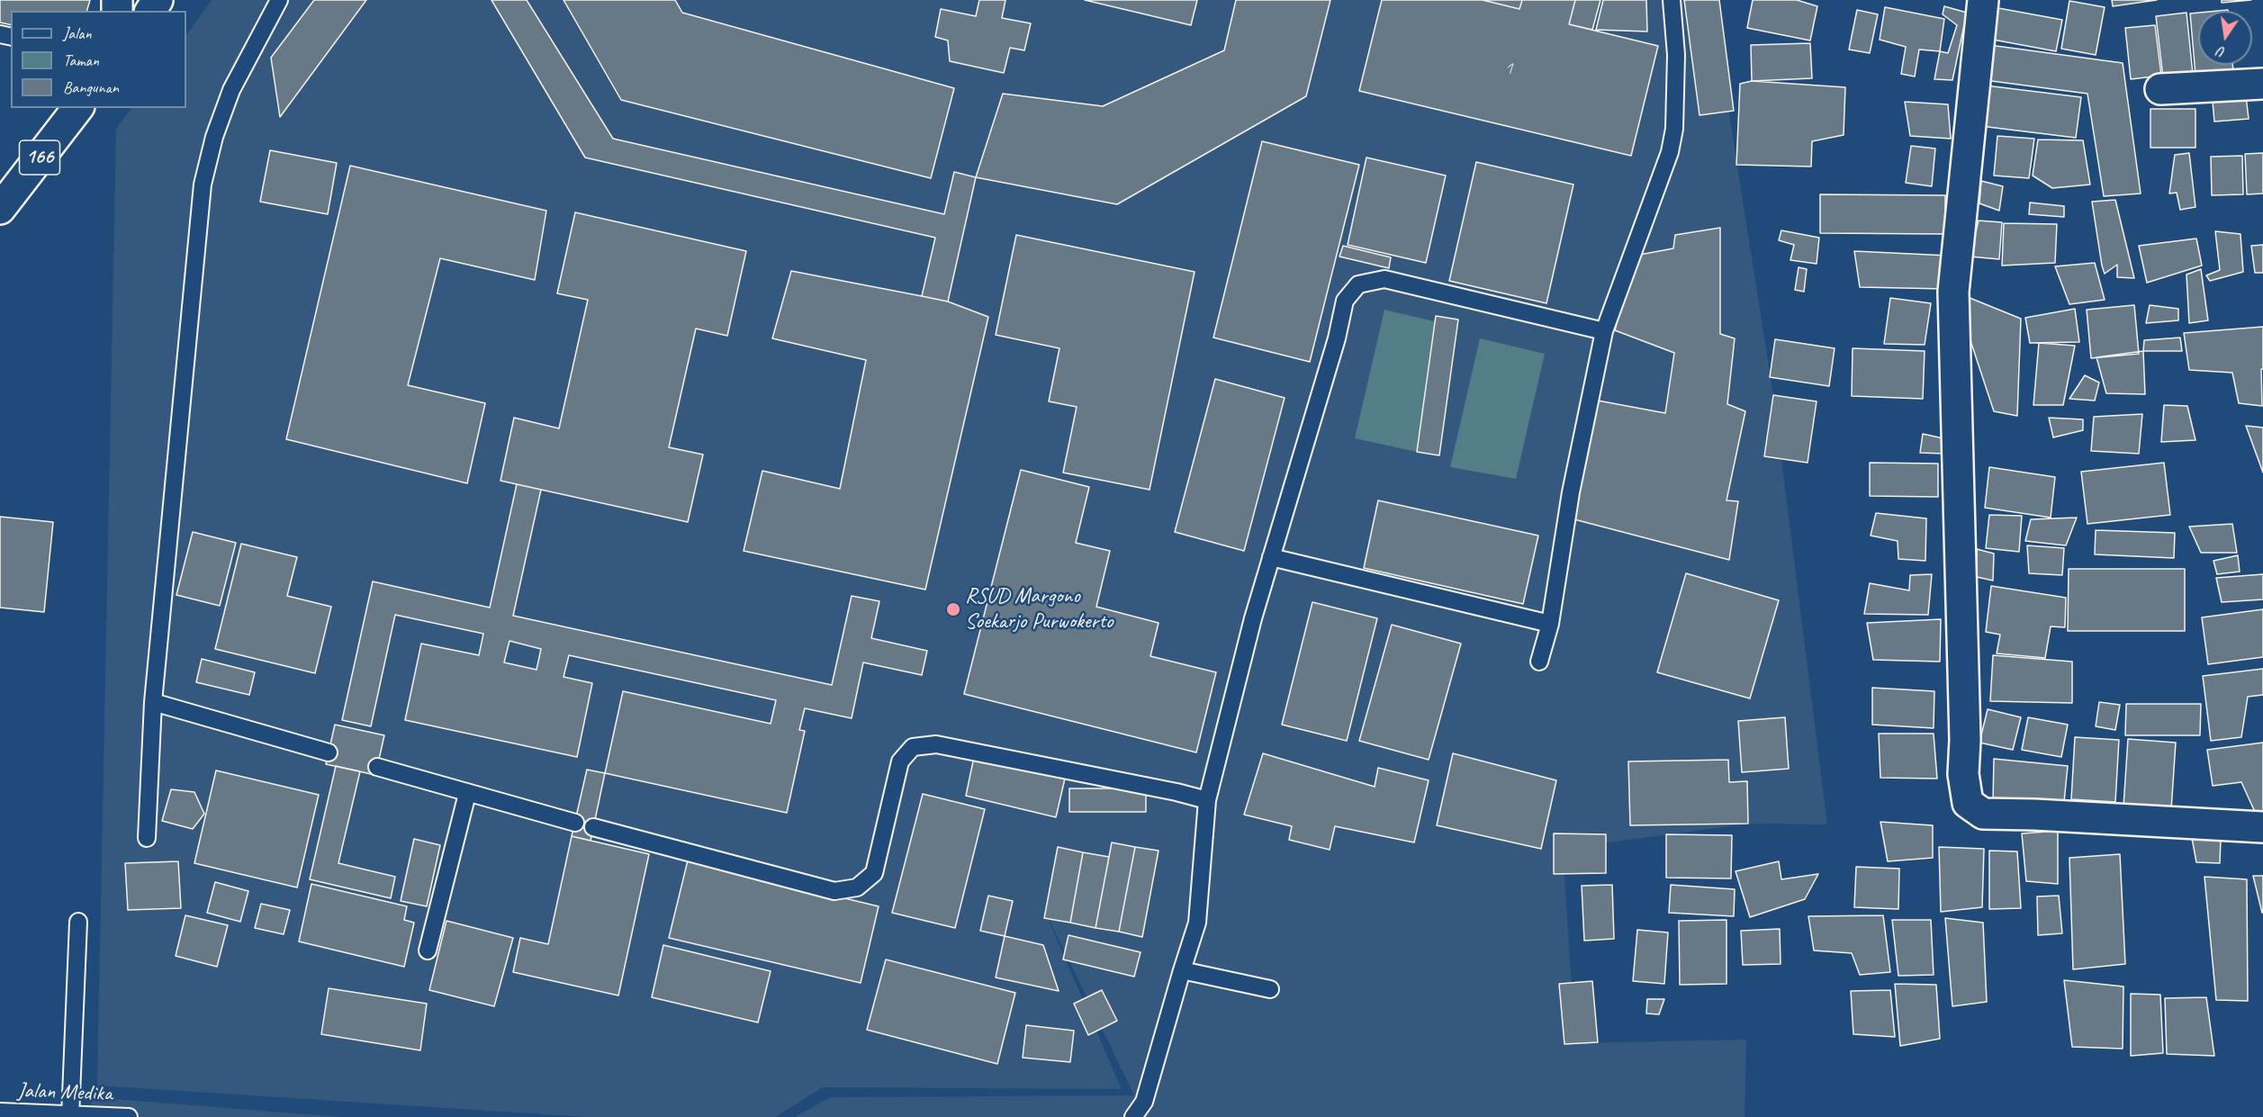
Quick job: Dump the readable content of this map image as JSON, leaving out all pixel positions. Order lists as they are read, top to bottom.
{
  "streets": {
    "street": ["166"],
    "lane": ["Jalan Medika"]
  },
  "places": ["RSUD Margono Soekarjo Purwokerto"],
  "house_numbers": ["1"],
  "legend": ["Jalan", "Taman", "Bangunan"],
  "north": "bottom"
}
